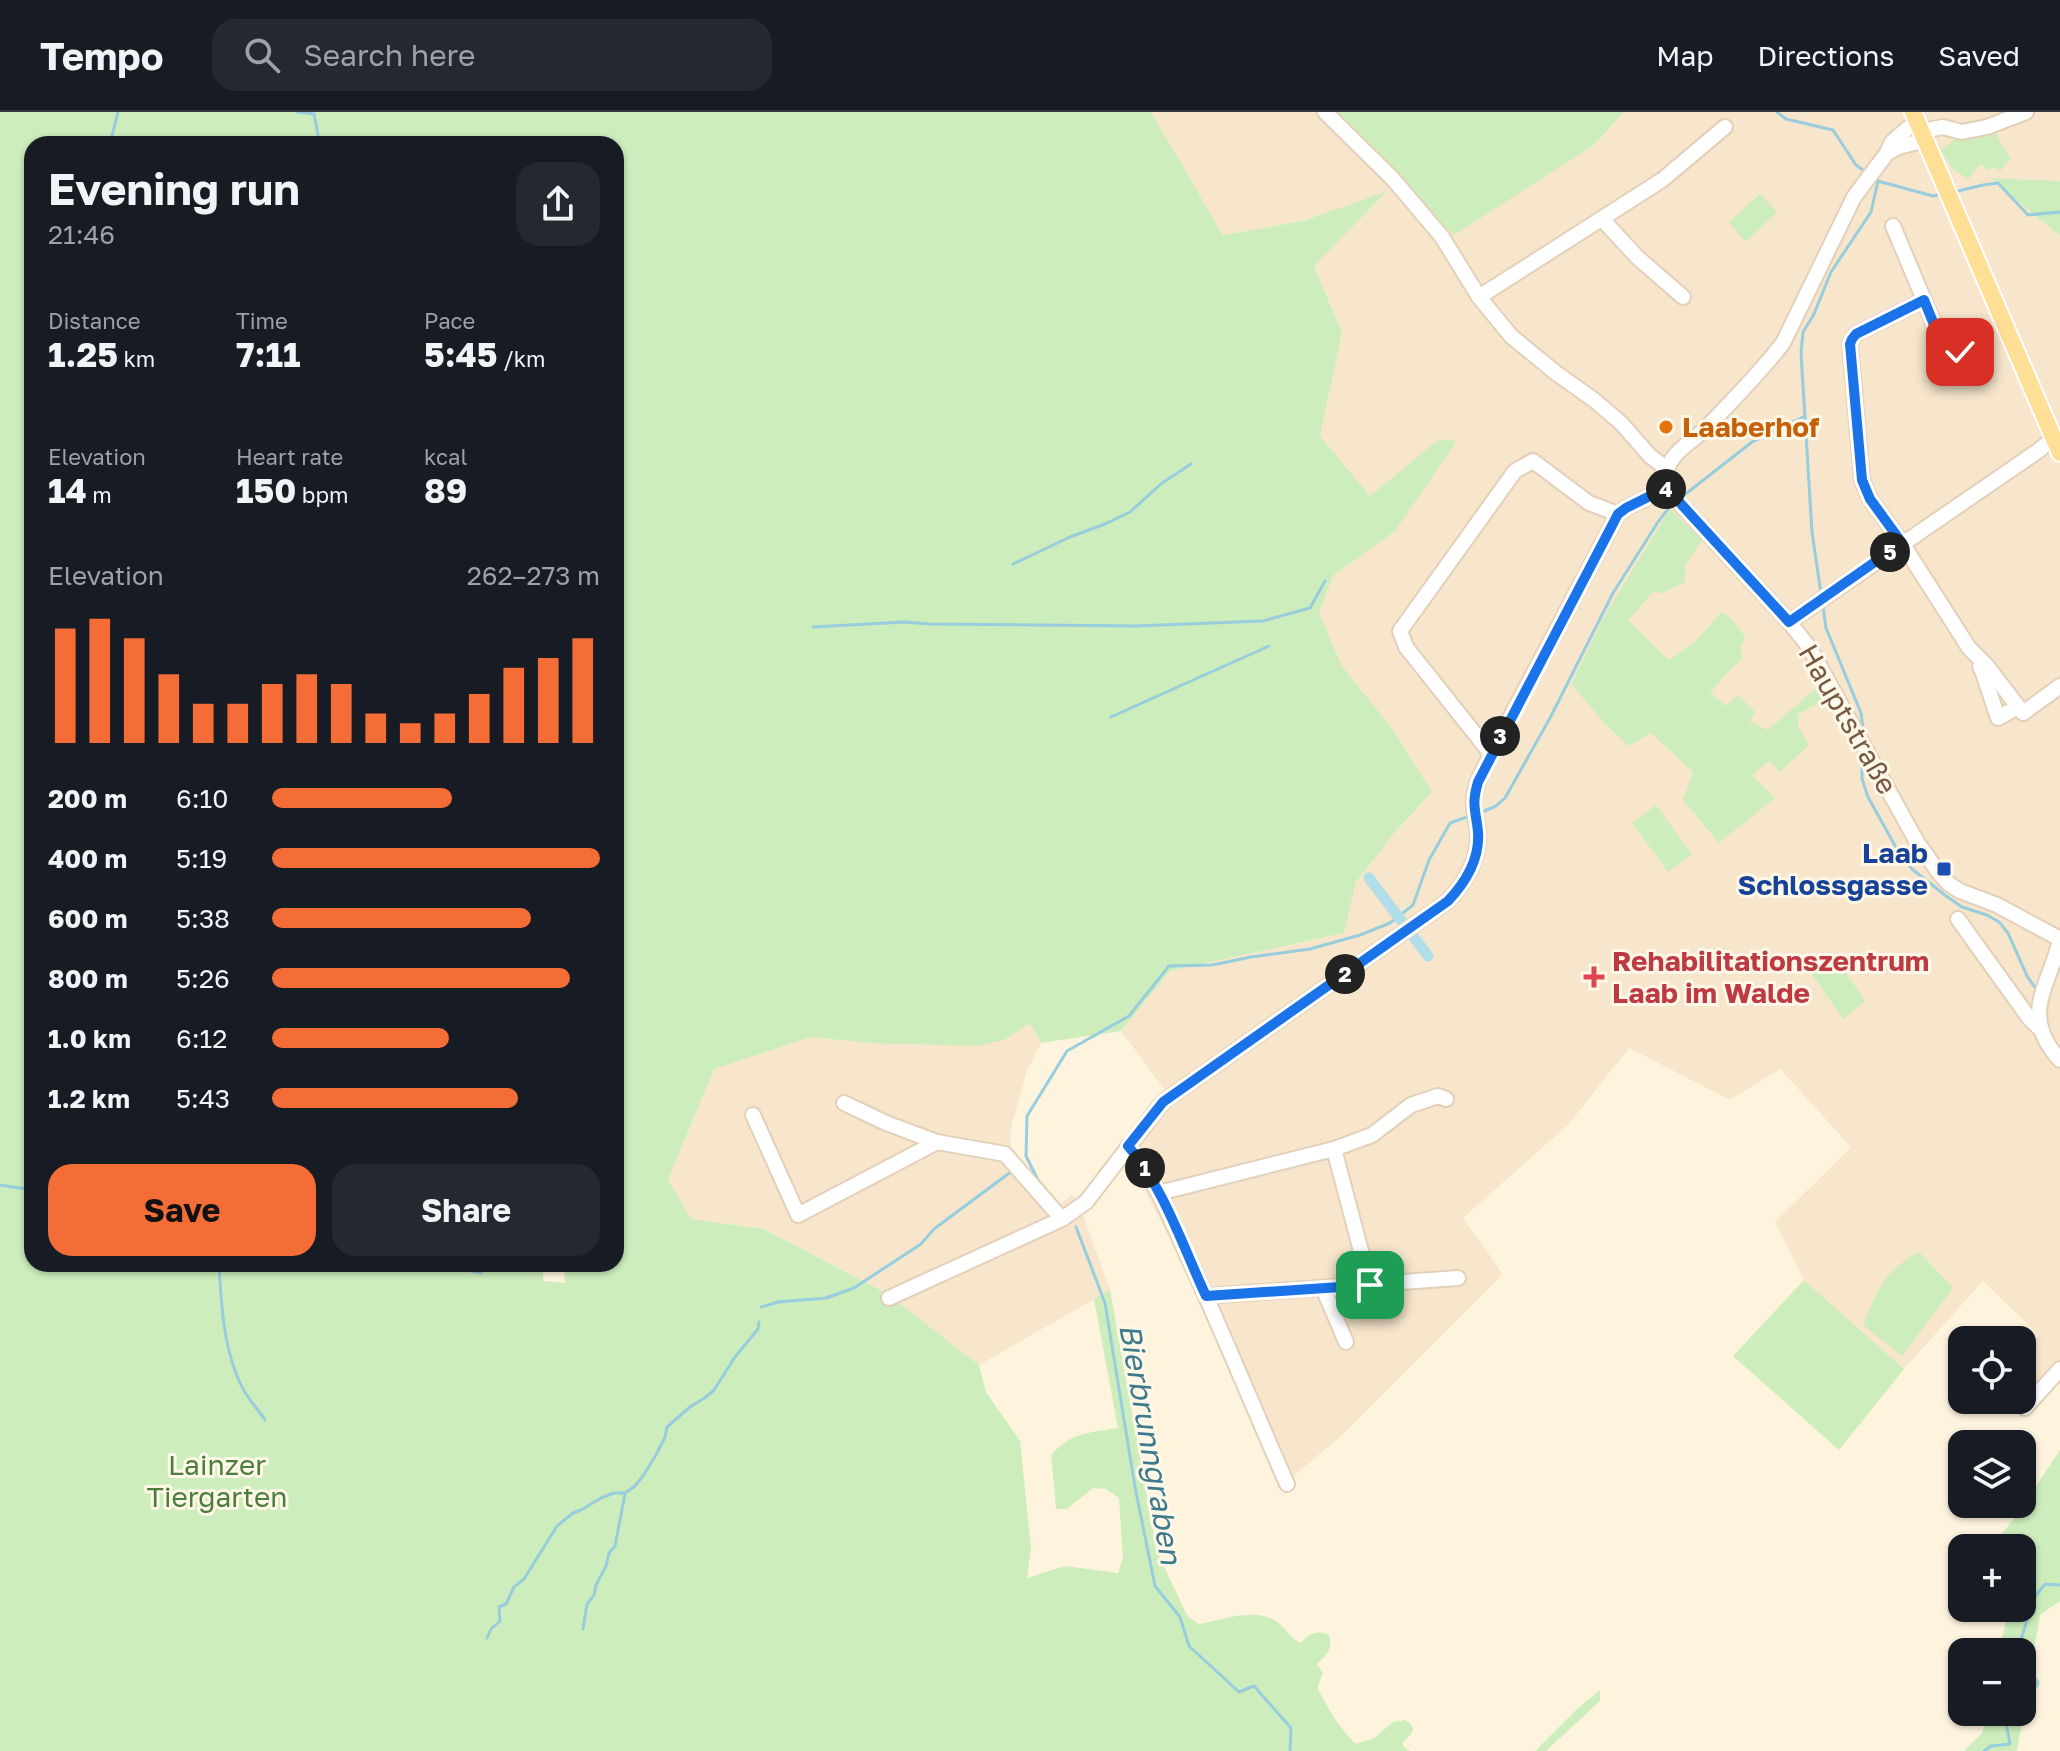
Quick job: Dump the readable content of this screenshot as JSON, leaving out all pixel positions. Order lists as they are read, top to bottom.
{
  "streets": {
    "street": ["Hauptstraße"]
  },
  "water": ["Bierbrunngraben"],
  "parks": ["Lainzer Tiergarten"],
  "places": {
    "other": ["Laaberhof"],
    "transit": ["Laab Schlossgasse"],
    "health": ["Rehabilitationszentrum Laab im Walde"]
  },
  "page": {
    "header": "Tempo",
    "search": "Search here",
    "nav": ["Map", "Directions", "Saved"],
    "heading": ["Evening run", "21:46"],
    "stats": [
      ["Distance", "1.25 km"],
      ["Time", "7:11"],
      ["Pace", "5:45 /km"],
      ["Elevation", "14 m"],
      ["Heart rate", "150 bpm"],
      ["kcal", "89"]
    ],
    "pins": [
      "4",
      "5",
      "3",
      "2",
      "1"
    ],
    "chart": ["Elevation", "262–273 m"],
    "list": [
      {
        "name": "200 m",
        "note": "6:10"
      },
      {
        "name": "400 m",
        "note": "5:19"
      },
      {
        "name": "600 m",
        "note": "5:38"
      },
      {
        "name": "800 m",
        "note": "5:26"
      },
      {
        "name": "1.0 km",
        "note": "6:12"
      },
      {
        "name": "1.2 km",
        "note": "5:43"
      }
    ],
    "buttons": ["Save", "Share"],
    "map_buttons": ["+", "−"]
  }
}
